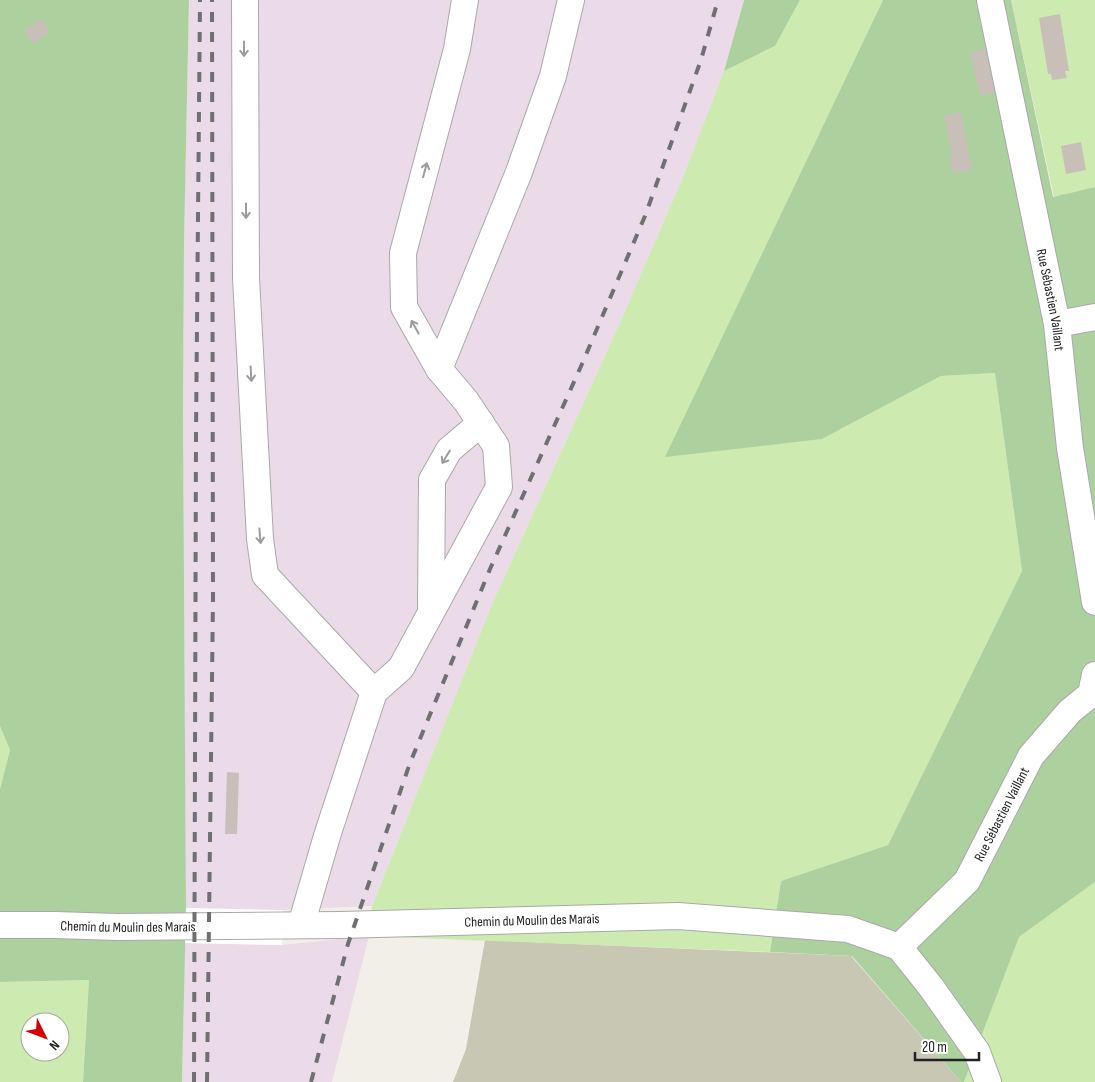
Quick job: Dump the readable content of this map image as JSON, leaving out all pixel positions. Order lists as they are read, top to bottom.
{
  "streets": {
    "street": ["Rue Sébastien Vaillant", "Chemin du Moulin des Marais"]
  },
  "crossings": [
    ["Rue Sébastien Vaillant", "Chemin du Moulin des Marais"]
  ],
  "scale_bar": "20 m",
  "north": "bottom right"
}
